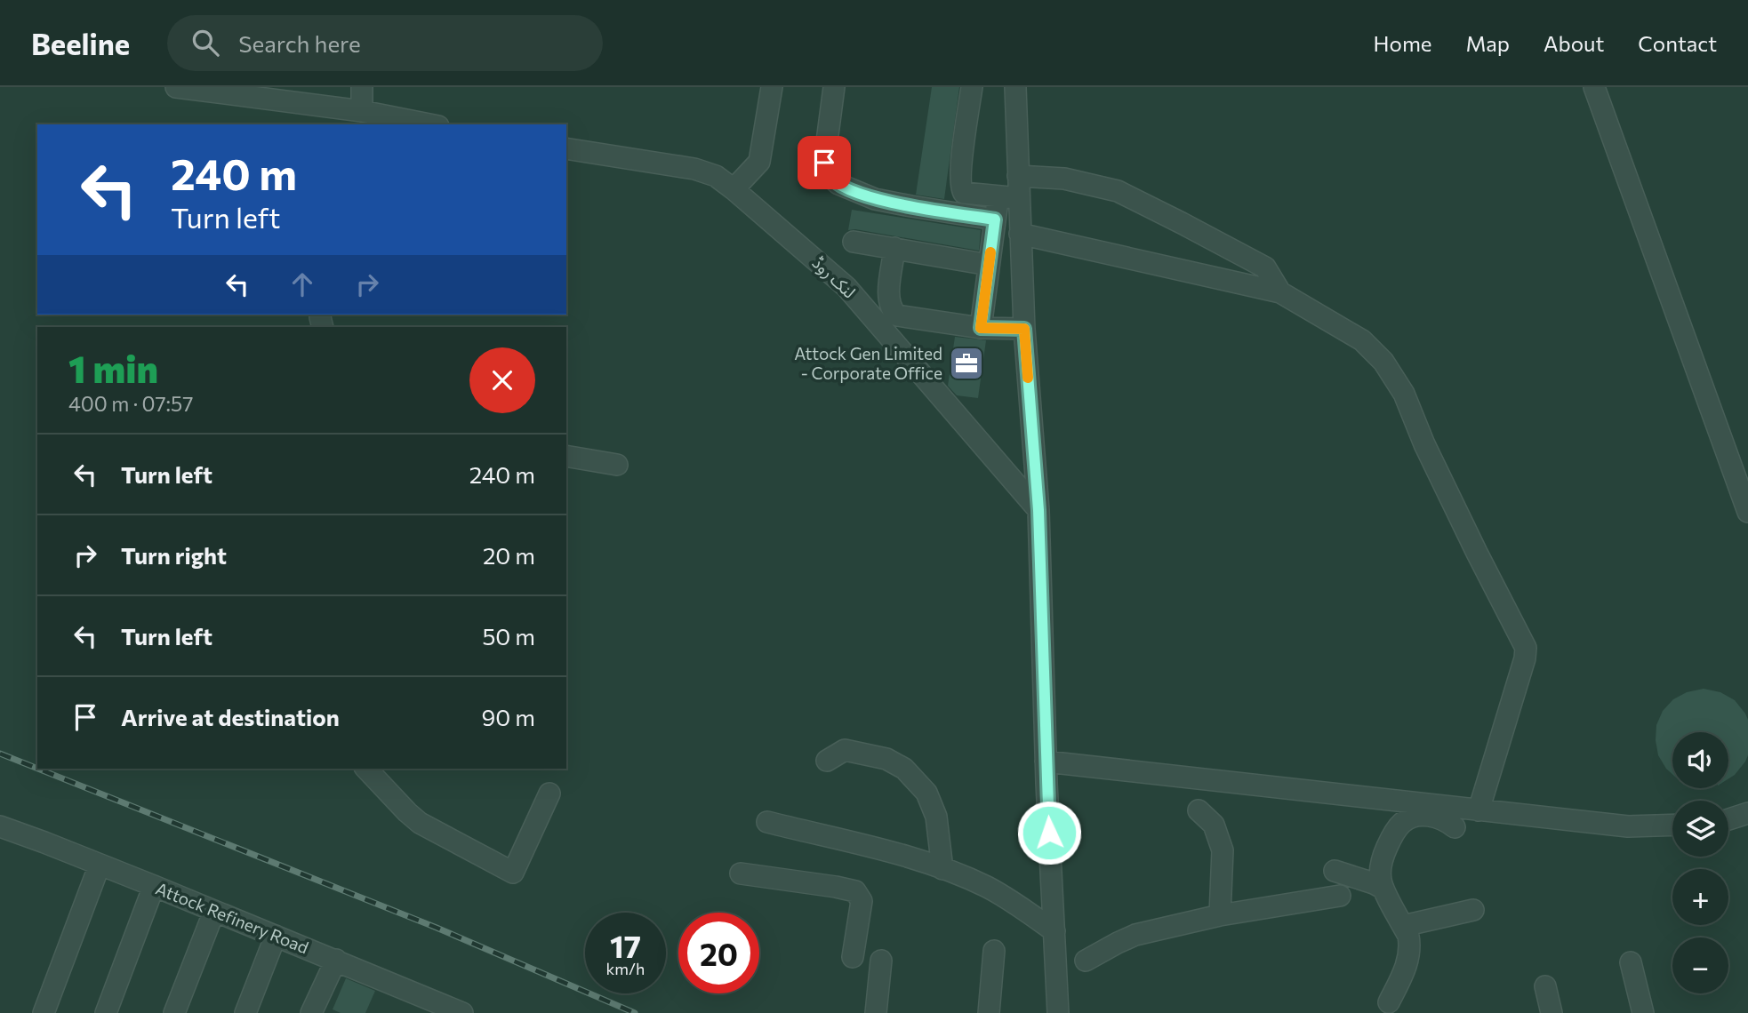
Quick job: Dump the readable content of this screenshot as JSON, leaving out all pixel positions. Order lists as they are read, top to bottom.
{
  "streets": {
    "street": ["لنک روڈ", "Attock Refinery Road"]
  },
  "places": {
    "office": ["Attock Gen Limited - Corporate Office"]
  },
  "page": {
    "header": "Beeline",
    "search": "Search here",
    "nav": [
      "Home",
      "Map",
      "About",
      "Contact"
    ],
    "turn": ["240 m", "Turn left"],
    "heading": ["1 min", "400 m · 07:57"],
    "list": [
      {
        "name": "Turn left",
        "value": "240 m"
      },
      {
        "name": "Turn right",
        "value": "20 m"
      },
      {
        "name": "Turn left",
        "value": "50 m"
      },
      {
        "name": "Arrive at destination",
        "value": "90 m"
      }
    ],
    "map_buttons": ["+", "−"],
    "speed": "17 km/h",
    "limit": "20"
  }
}
